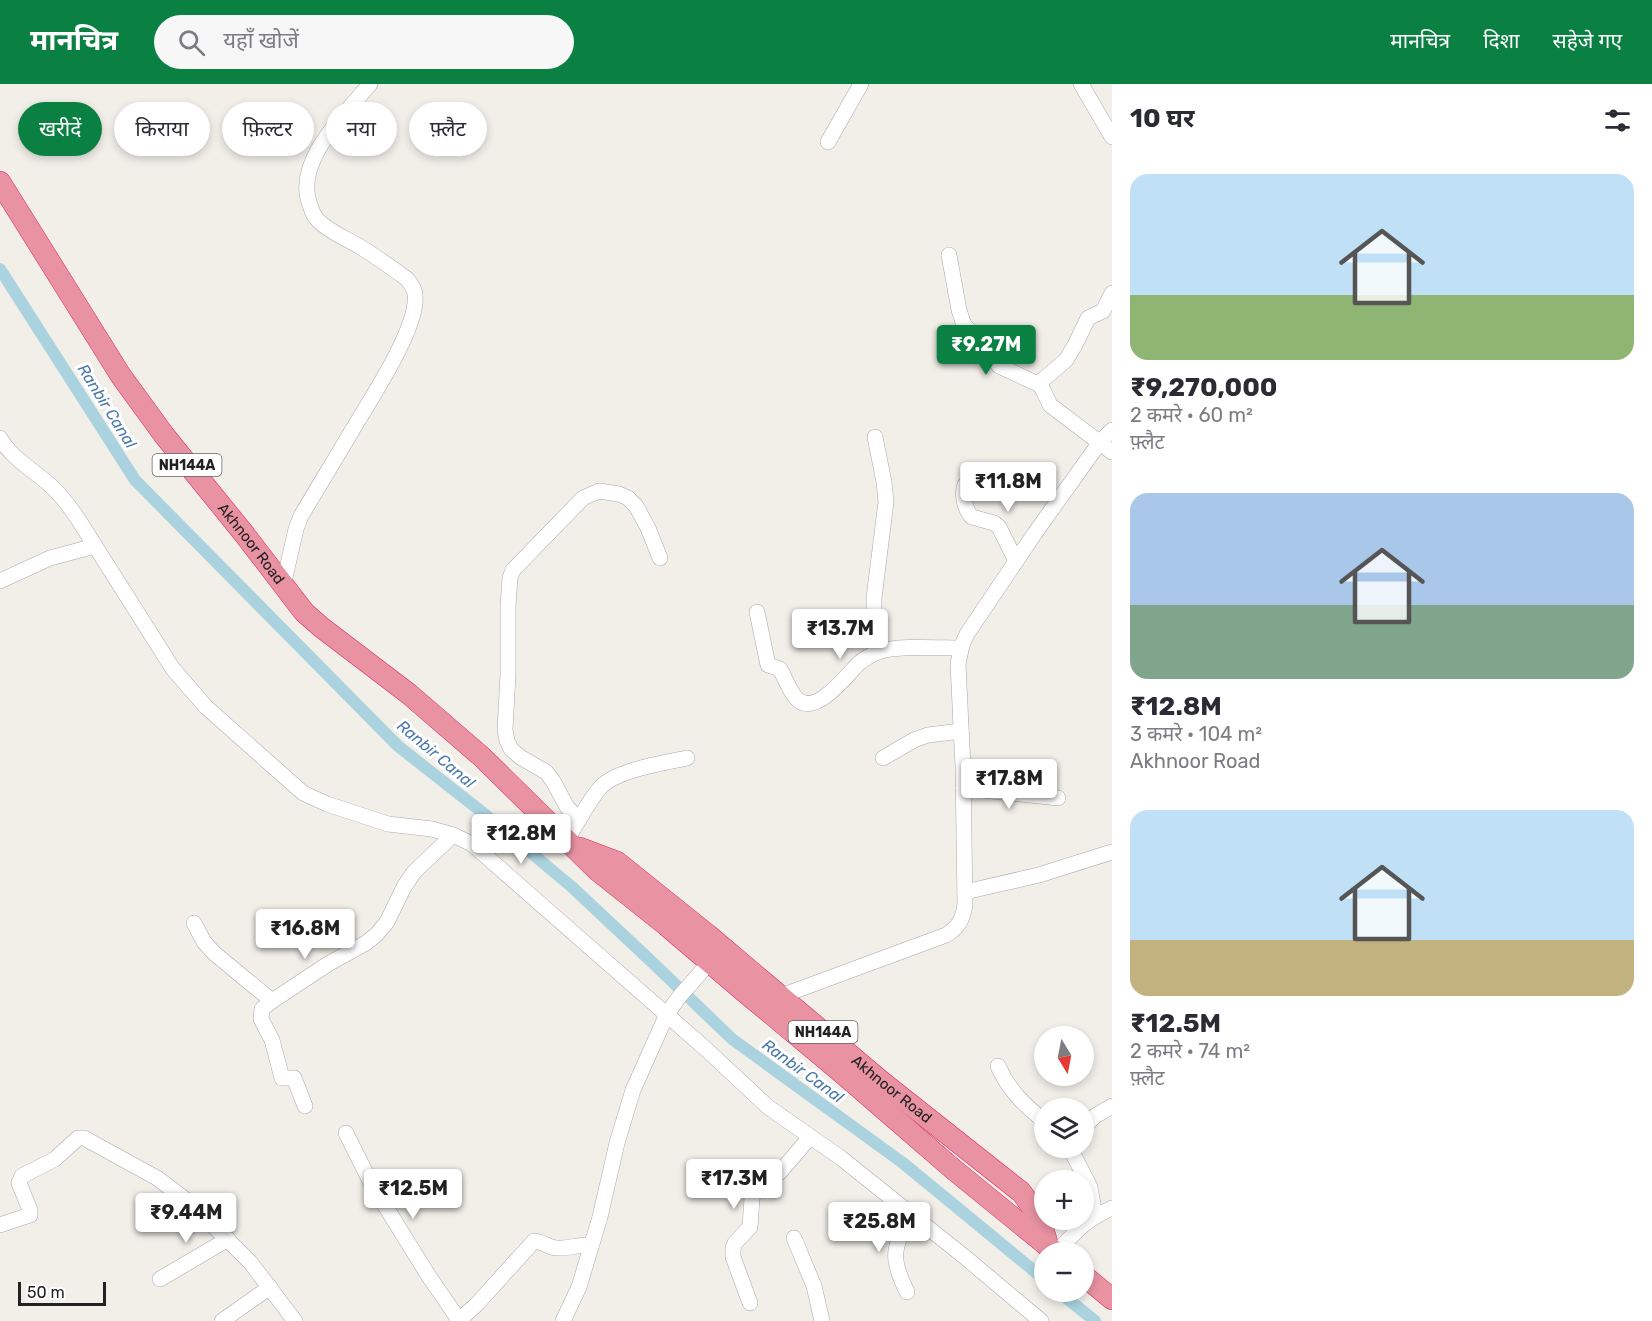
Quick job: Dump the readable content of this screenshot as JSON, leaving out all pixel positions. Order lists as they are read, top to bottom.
{
  "streets": {
    "highway": ["NH144A", "Akhnoor Road"]
  },
  "water": ["Ranbir Canal"],
  "scale_bar": "50 m",
  "north": "bottom",
  "page": {
    "header": "मानचित्र",
    "search": "यहाँ खोजें",
    "nav": ["मानचित्र", "दिशा", "सहेजे गए"],
    "heading": "10 घर",
    "chip": [
      "खरीदें",
      "किराया",
      "फ़िल्टर",
      "नया",
      "फ़्लैट"
    ],
    "list": [
      {
        "name": "₹9,270,000",
        "note": "2 कमरे · 60 m² · फ़्लैट"
      },
      {
        "name": "₹12.8M",
        "note": "3 कमरे · 104 m² · Akhnoor Road"
      },
      {
        "name": "₹12.5M",
        "note": "2 कमरे · 74 m² · फ़्लैट"
      }
    ],
    "price": [
      "₹9.27M",
      "₹11.8M",
      "₹13.7M",
      "₹17.8M",
      "₹12.8M",
      "₹16.8M",
      "₹17.3M",
      "₹12.5M",
      "₹9.44M",
      "₹25.8M"
    ],
    "map_buttons": ["+", "−"],
    "scale": "50 m"
  }
}
